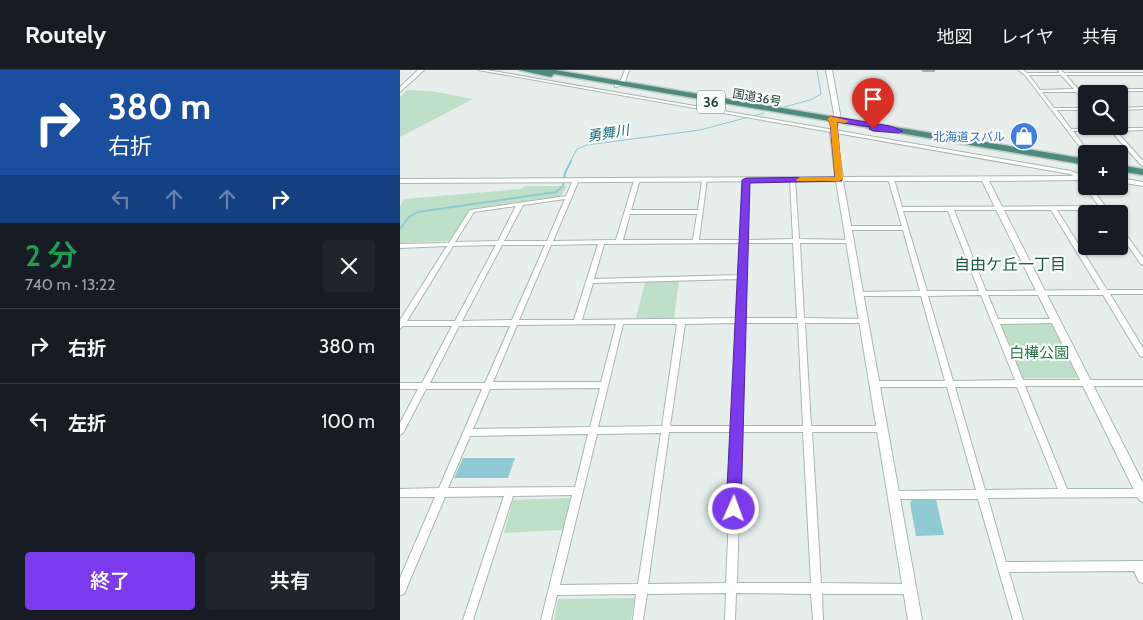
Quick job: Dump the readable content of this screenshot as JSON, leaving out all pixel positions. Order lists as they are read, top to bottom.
{
  "streets": {
    "highway": ["国道36号", "36"]
  },
  "districts": ["自由ケ丘一丁目"],
  "water": ["勇舞川"],
  "parks": ["白樺公園"],
  "places": {
    "shop": ["北海道スバル"]
  },
  "page": {
    "header": "Routely",
    "nav": ["地図", "レイヤ", "共有"],
    "turn": ["380 m", "右折"],
    "map_buttons": ["+", "−"],
    "heading": ["2 分", "740 m · 13:22"],
    "list": [
      {
        "name": "右折",
        "value": "380 m"
      },
      {
        "name": "左折",
        "value": "100 m"
      }
    ],
    "buttons": ["終了", "共有"]
  }
}
